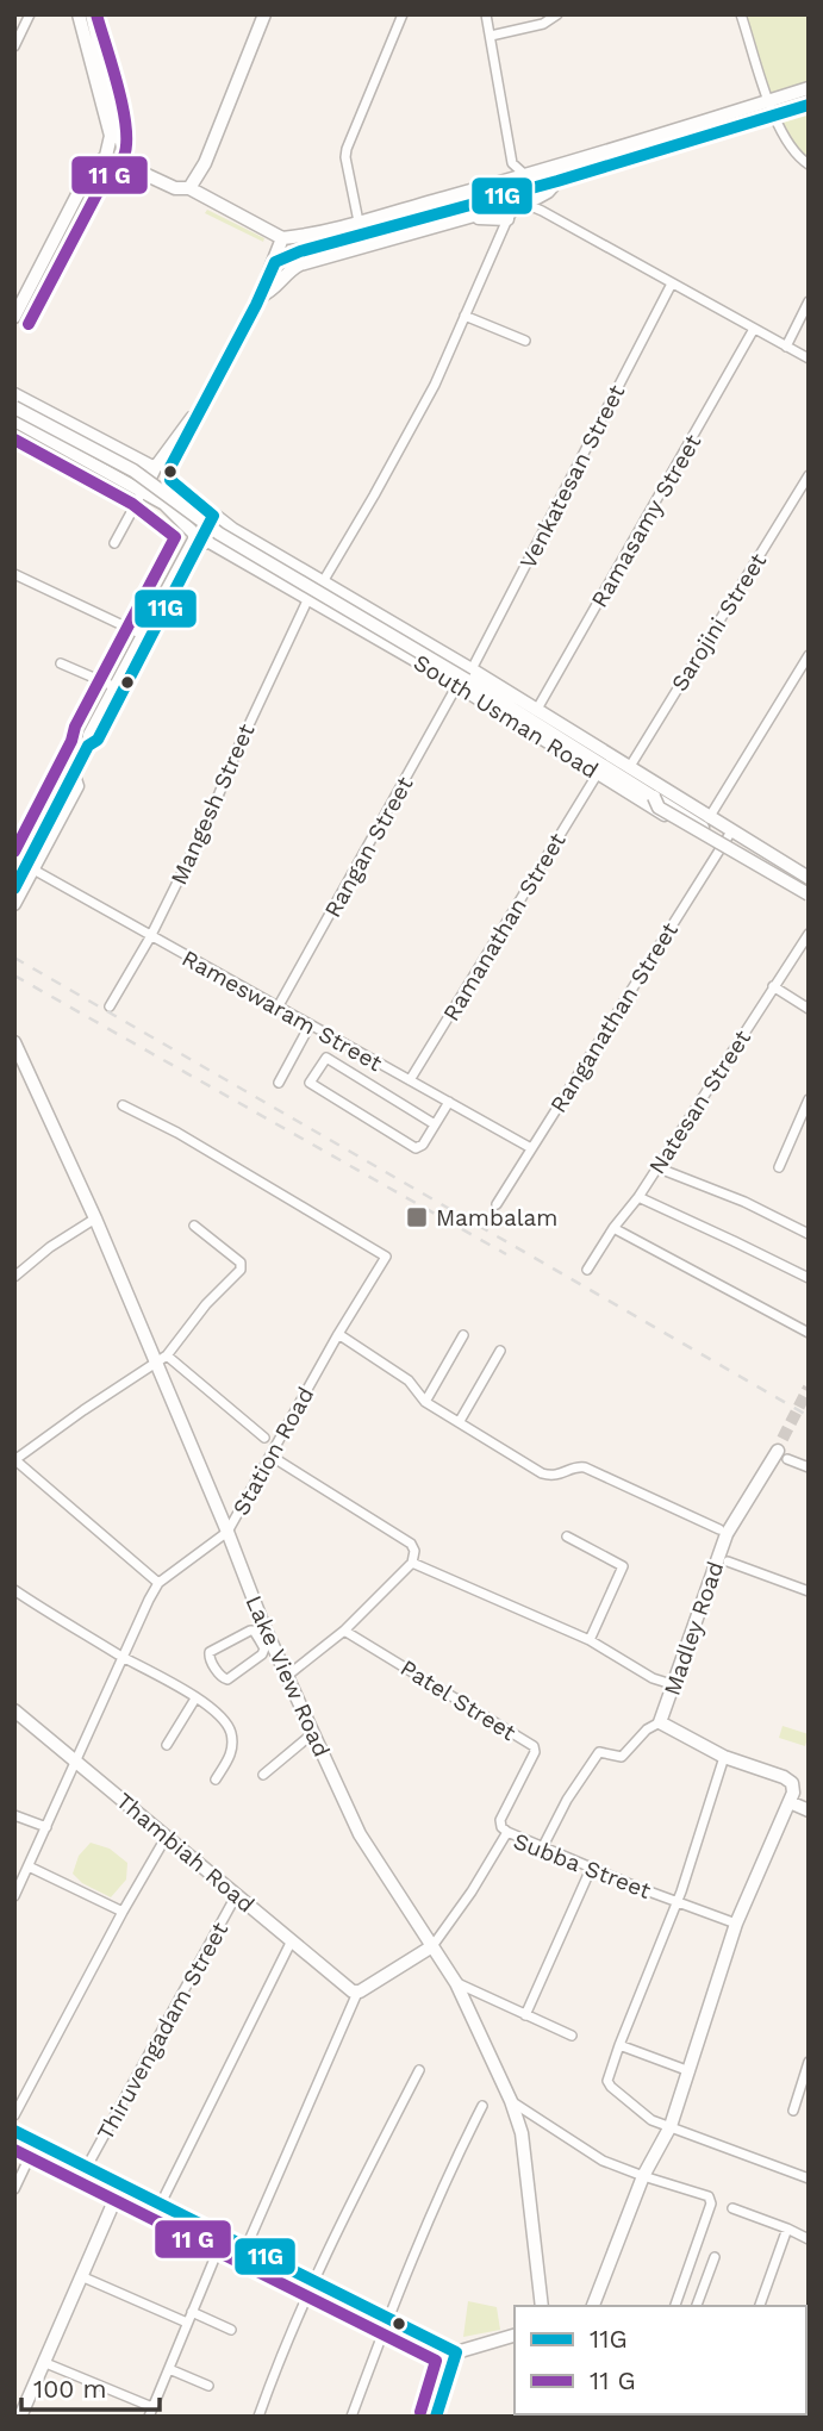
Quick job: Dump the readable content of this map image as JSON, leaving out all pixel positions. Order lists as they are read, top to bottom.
{
  "streets": {
    "street": [
      "Venkatesan Street",
      "Ramasamy Street",
      "Sarojini Street",
      "South Usman Road",
      "Mangesh Street",
      "Rangan Street",
      "Ramanathan Street",
      "Rameswaram Street",
      "Ranganathan Street",
      "Natesan Street",
      "Station Road",
      "Madley Road",
      "Lake View Road",
      "Patel Street",
      "Thambiah Road",
      "Subba Street",
      "Thiruvengadam Street"
    ]
  },
  "crossings": [
    ["Venkatesan Street", "South Usman Road"],
    ["Venkatesan Street", "Rangan Street"],
    ["Ramasamy Street", "South Usman Road"],
    ["Sarojini Street", "South Usman Road"],
    ["South Usman Road", "Mangesh Street"],
    ["South Usman Road", "Rangan Street"],
    ["South Usman Road", "Ramanathan Street"],
    ["South Usman Road", "Ranganathan Street"],
    ["Mangesh Street", "Rameswaram Street"],
    ["Rangan Street", "Rameswaram Street"],
    ["Ramanathan Street", "Rameswaram Street"],
    ["Rameswaram Street", "Ranganathan Street"],
    ["Station Road", "Lake View Road"],
    ["Station Road", "Thambiah Road"],
    ["Lake View Road", "Subba Street"],
    ["Patel Street", "Subba Street"],
    ["Thambiah Road", "Thiruvengadam Street"]
  ],
  "places": {
    "transit": ["Mambalam"]
  },
  "lines": ["transit line 11G"],
  "legend": ["11G", "11 G"],
  "scale_bar": "100 m"
}
